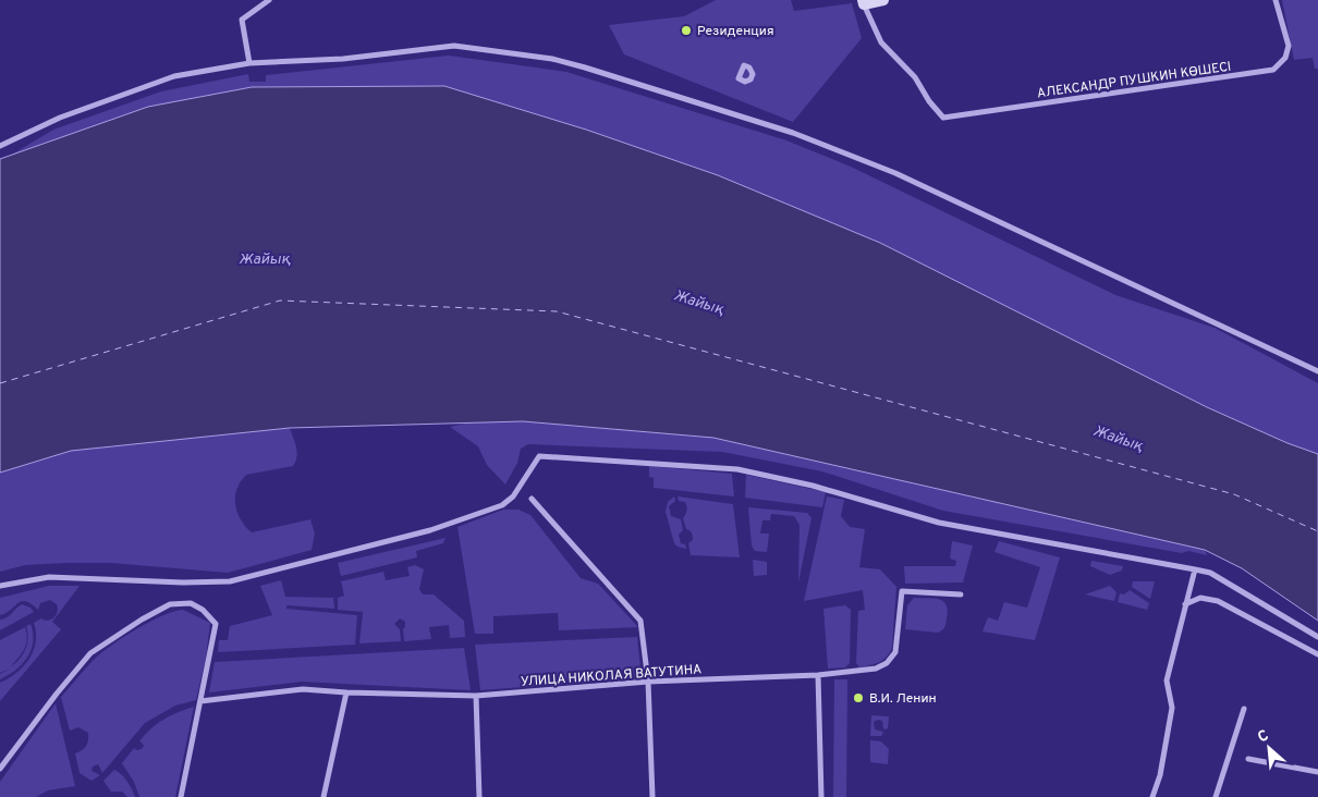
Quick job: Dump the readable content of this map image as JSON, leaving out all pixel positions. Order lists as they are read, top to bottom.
{
  "streets": {
    "street": ["АЛЕКСАНДР ПУШКИН КӨШЕСІ", "УЛИЦА НИКОЛАЯ ВАТУТИНА"]
  },
  "water": ["Жайық"],
  "places": ["Резиденция", "В.И. Ленин"],
  "north": "top left"
}
